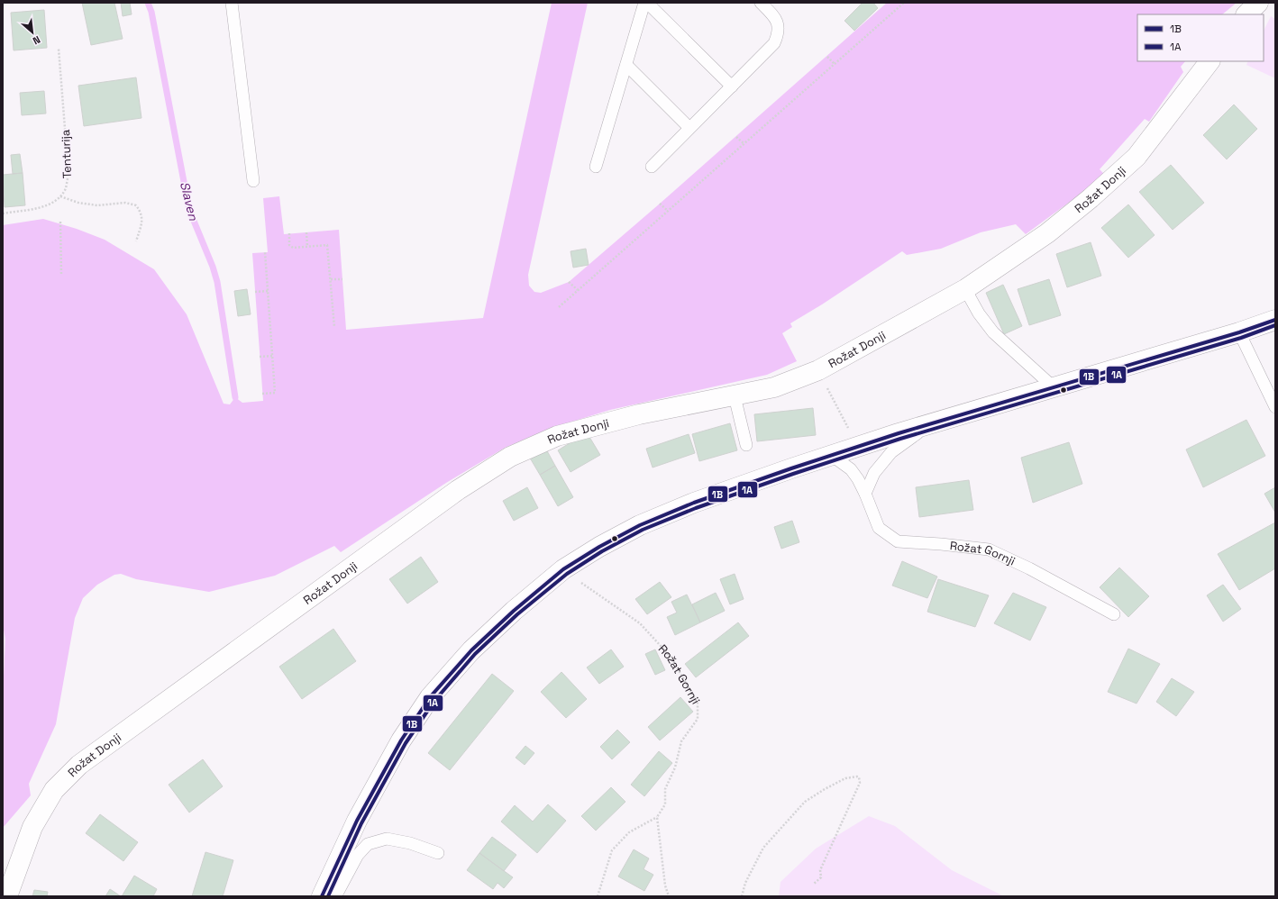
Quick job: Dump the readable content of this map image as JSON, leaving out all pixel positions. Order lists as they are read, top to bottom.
{
  "streets": {
    "street": ["Rožat Donji"],
    "lane": ["Rožat Gornji"],
    "path": ["Tenturija"]
  },
  "water": ["Slaven"],
  "lines": ["transit line 1B", "transit line 1A"],
  "legend": ["1B", "1A"],
  "north": "bottom right"
}
